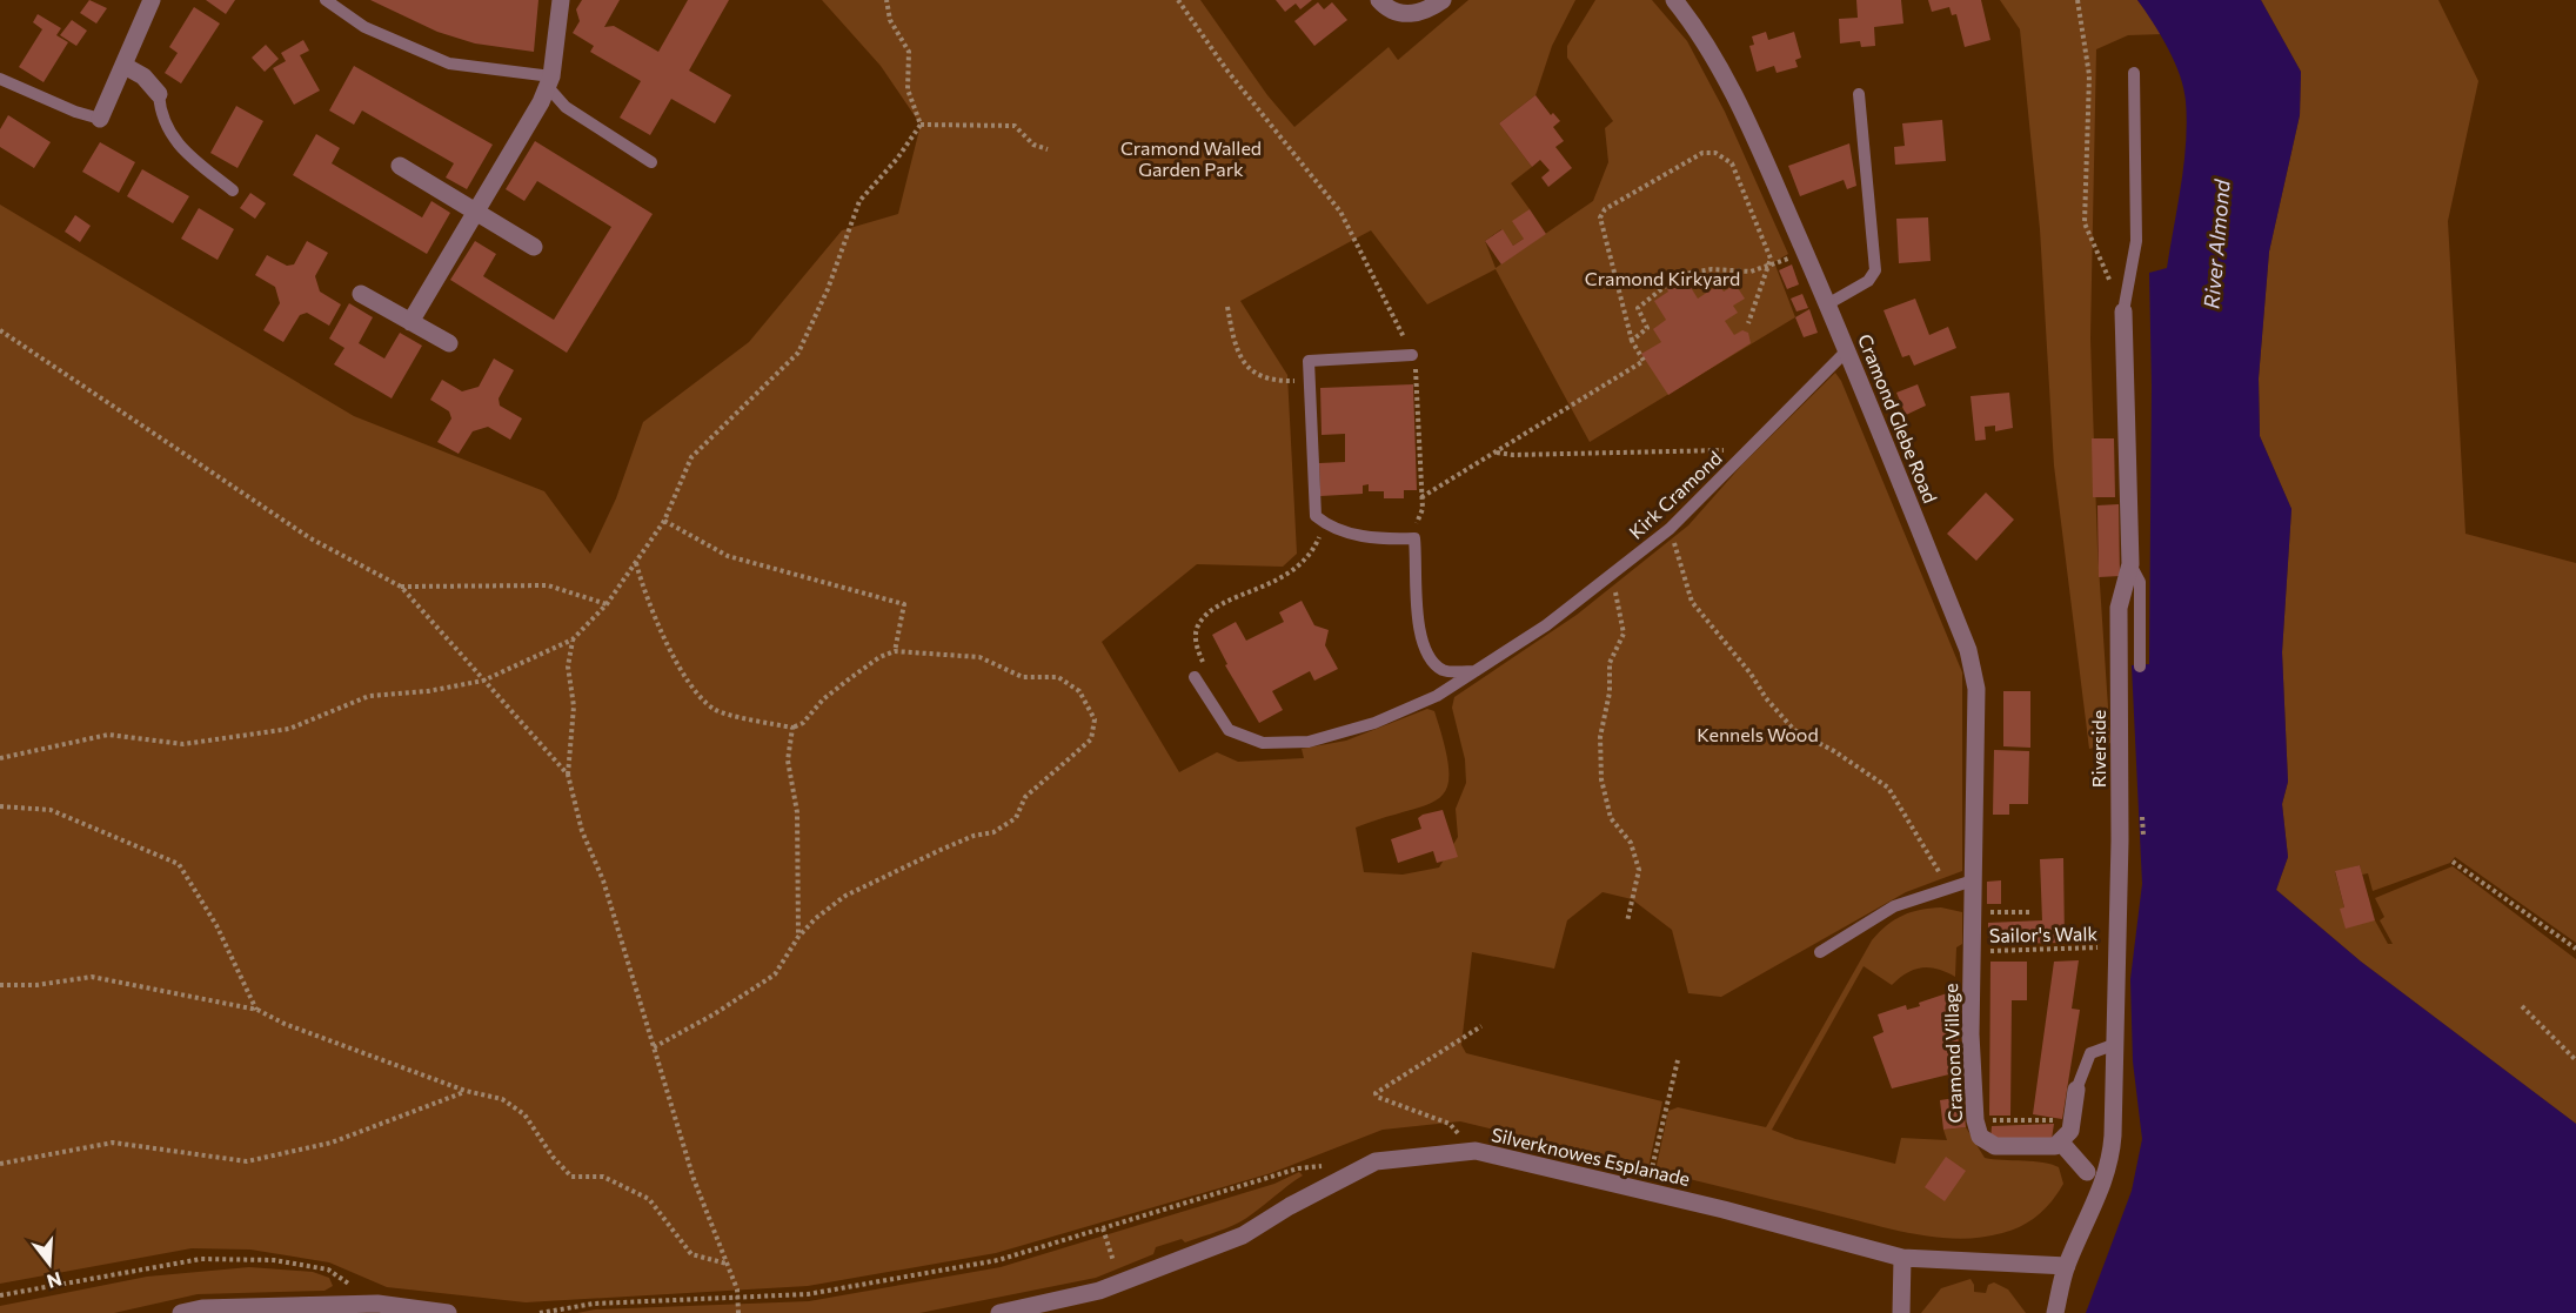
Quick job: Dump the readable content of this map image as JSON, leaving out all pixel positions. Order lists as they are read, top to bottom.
{
  "streets": {
    "street": [
      "Cramond Glebe Road",
      "Riverside",
      "Cramond Village",
      "Silverknowes Esplanade"
    ],
    "lane": ["Kirk Cramond"],
    "path": ["Sailor's Walk"]
  },
  "crossings": [
    ["Cramond Glebe Road", "Kirk Cramond"],
    ["Cramond Glebe Road", "Cramond Village"],
    ["Riverside", "Sailor's Walk"],
    ["Riverside", "Silverknowes Esplanade"],
    ["Sailor's Walk", "Cramond Village"]
  ],
  "water": ["River Almond"],
  "parks": ["Cramond Walled Garden Park", "Cramond Kirkyard", "Kennels Wood"],
  "north": "bottom"
}
